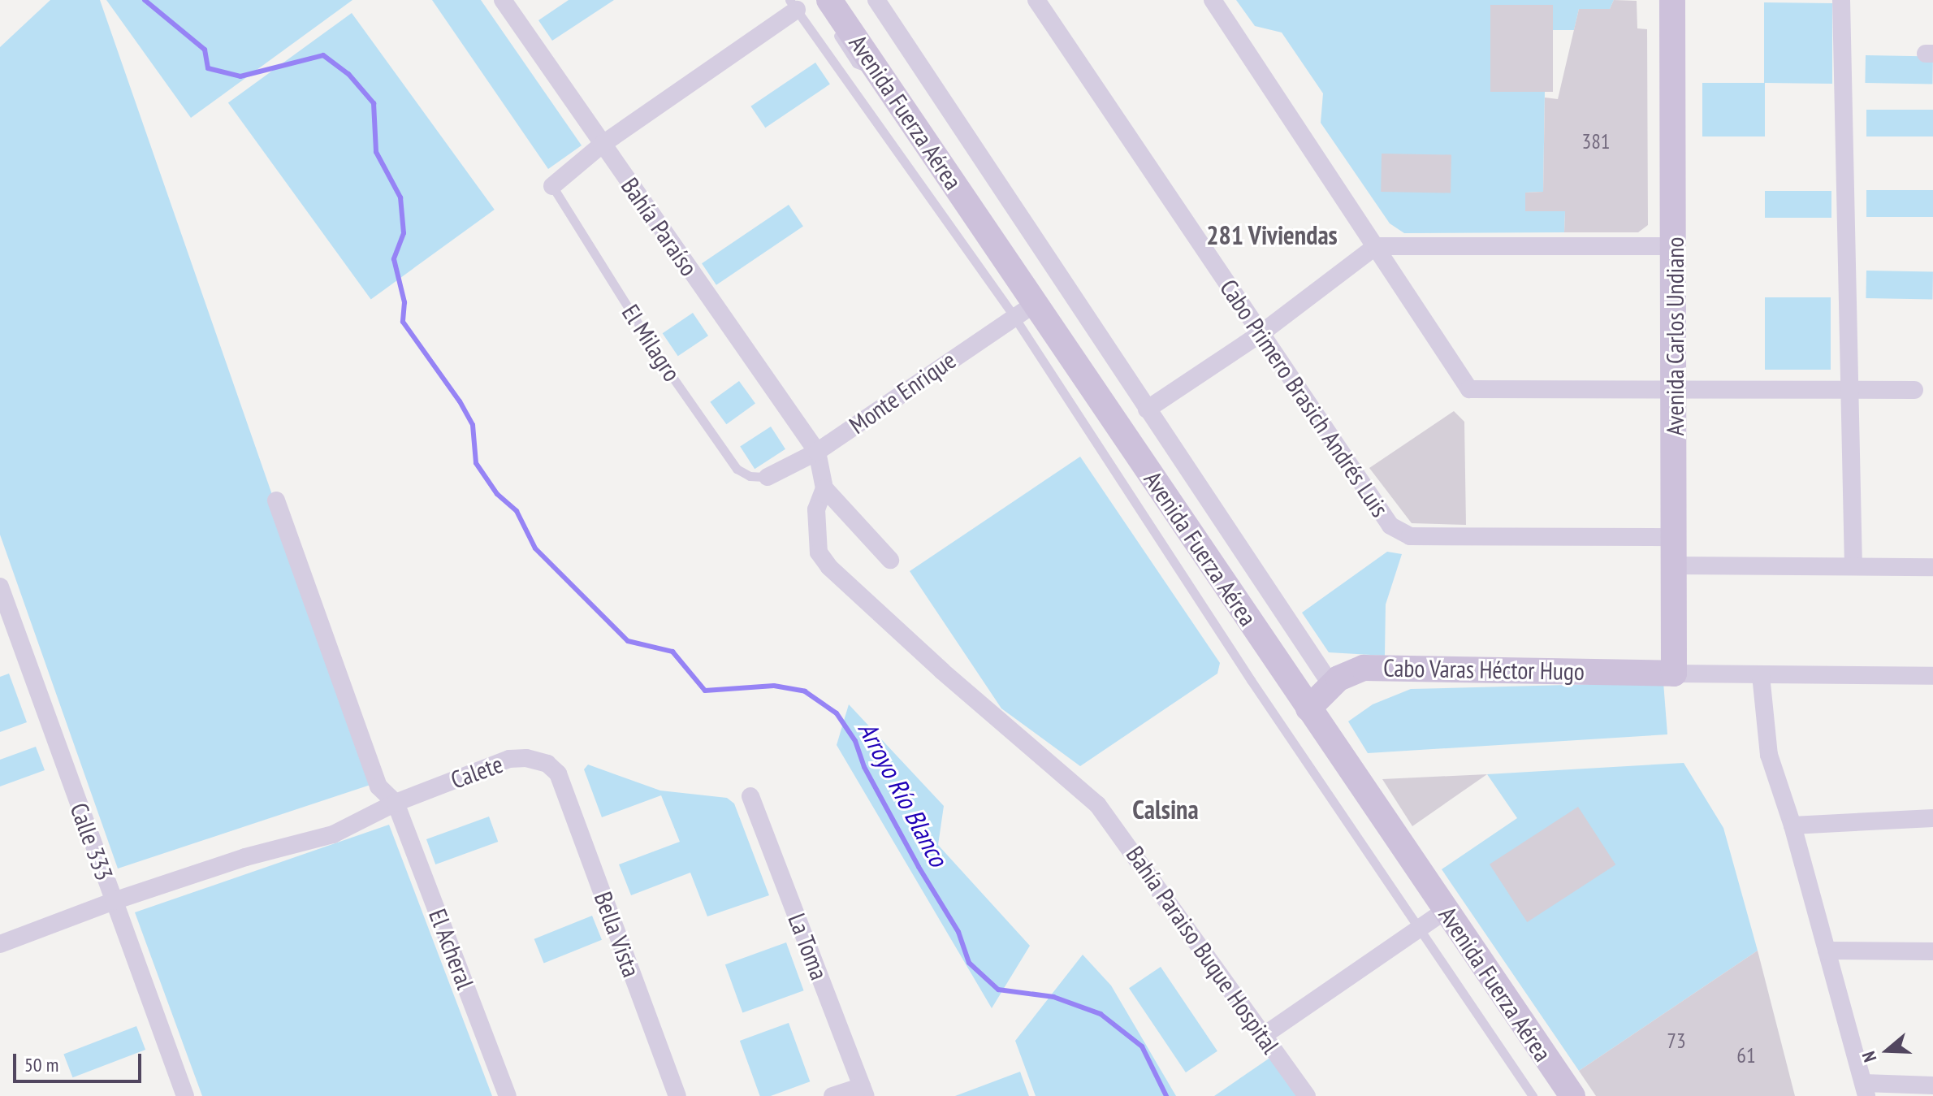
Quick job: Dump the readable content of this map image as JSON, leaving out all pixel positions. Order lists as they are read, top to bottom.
{
  "streets": {
    "main road": ["Avenida Fuerza Aérea", "Avenida Carlos Undiano", "Cabo Varas Héctor Hugo"],
    "street": [
      "Bahía Paraíso",
      "Monte Enrique",
      "Cabo Primero Brasich Andrés Luis",
      "Calete",
      "Calle 333",
      "Bella Vista",
      "La Toma",
      "El Acheral",
      "Bahía Paraiso Buque Hospital"
    ],
    "lane": ["El Milagro"]
  },
  "crossings": [
    ["Avenida Fuerza Aérea", "Monte Enrique"],
    ["Avenida Fuerza Aérea", "Cabo Varas Héctor Hugo"],
    ["Bahía Paraíso", "Monte Enrique"],
    ["Avenida Carlos Undiano", "Cabo Primero Brasich Andrés Luis"],
    ["Avenida Carlos Undiano", "Cabo Varas Héctor Hugo"],
    ["El Milagro", "Monte Enrique"],
    ["Calete", "Calle 333"],
    ["Calete", "Bella Vista"],
    ["Calete", "El Acheral"]
  ],
  "districts": ["281 Viviendas", "Calsina"],
  "water": ["Arroyo Río Blanco"],
  "house_numbers": ["381", "73", "61"],
  "scale_bar": "50 m",
  "north": "left"
}
